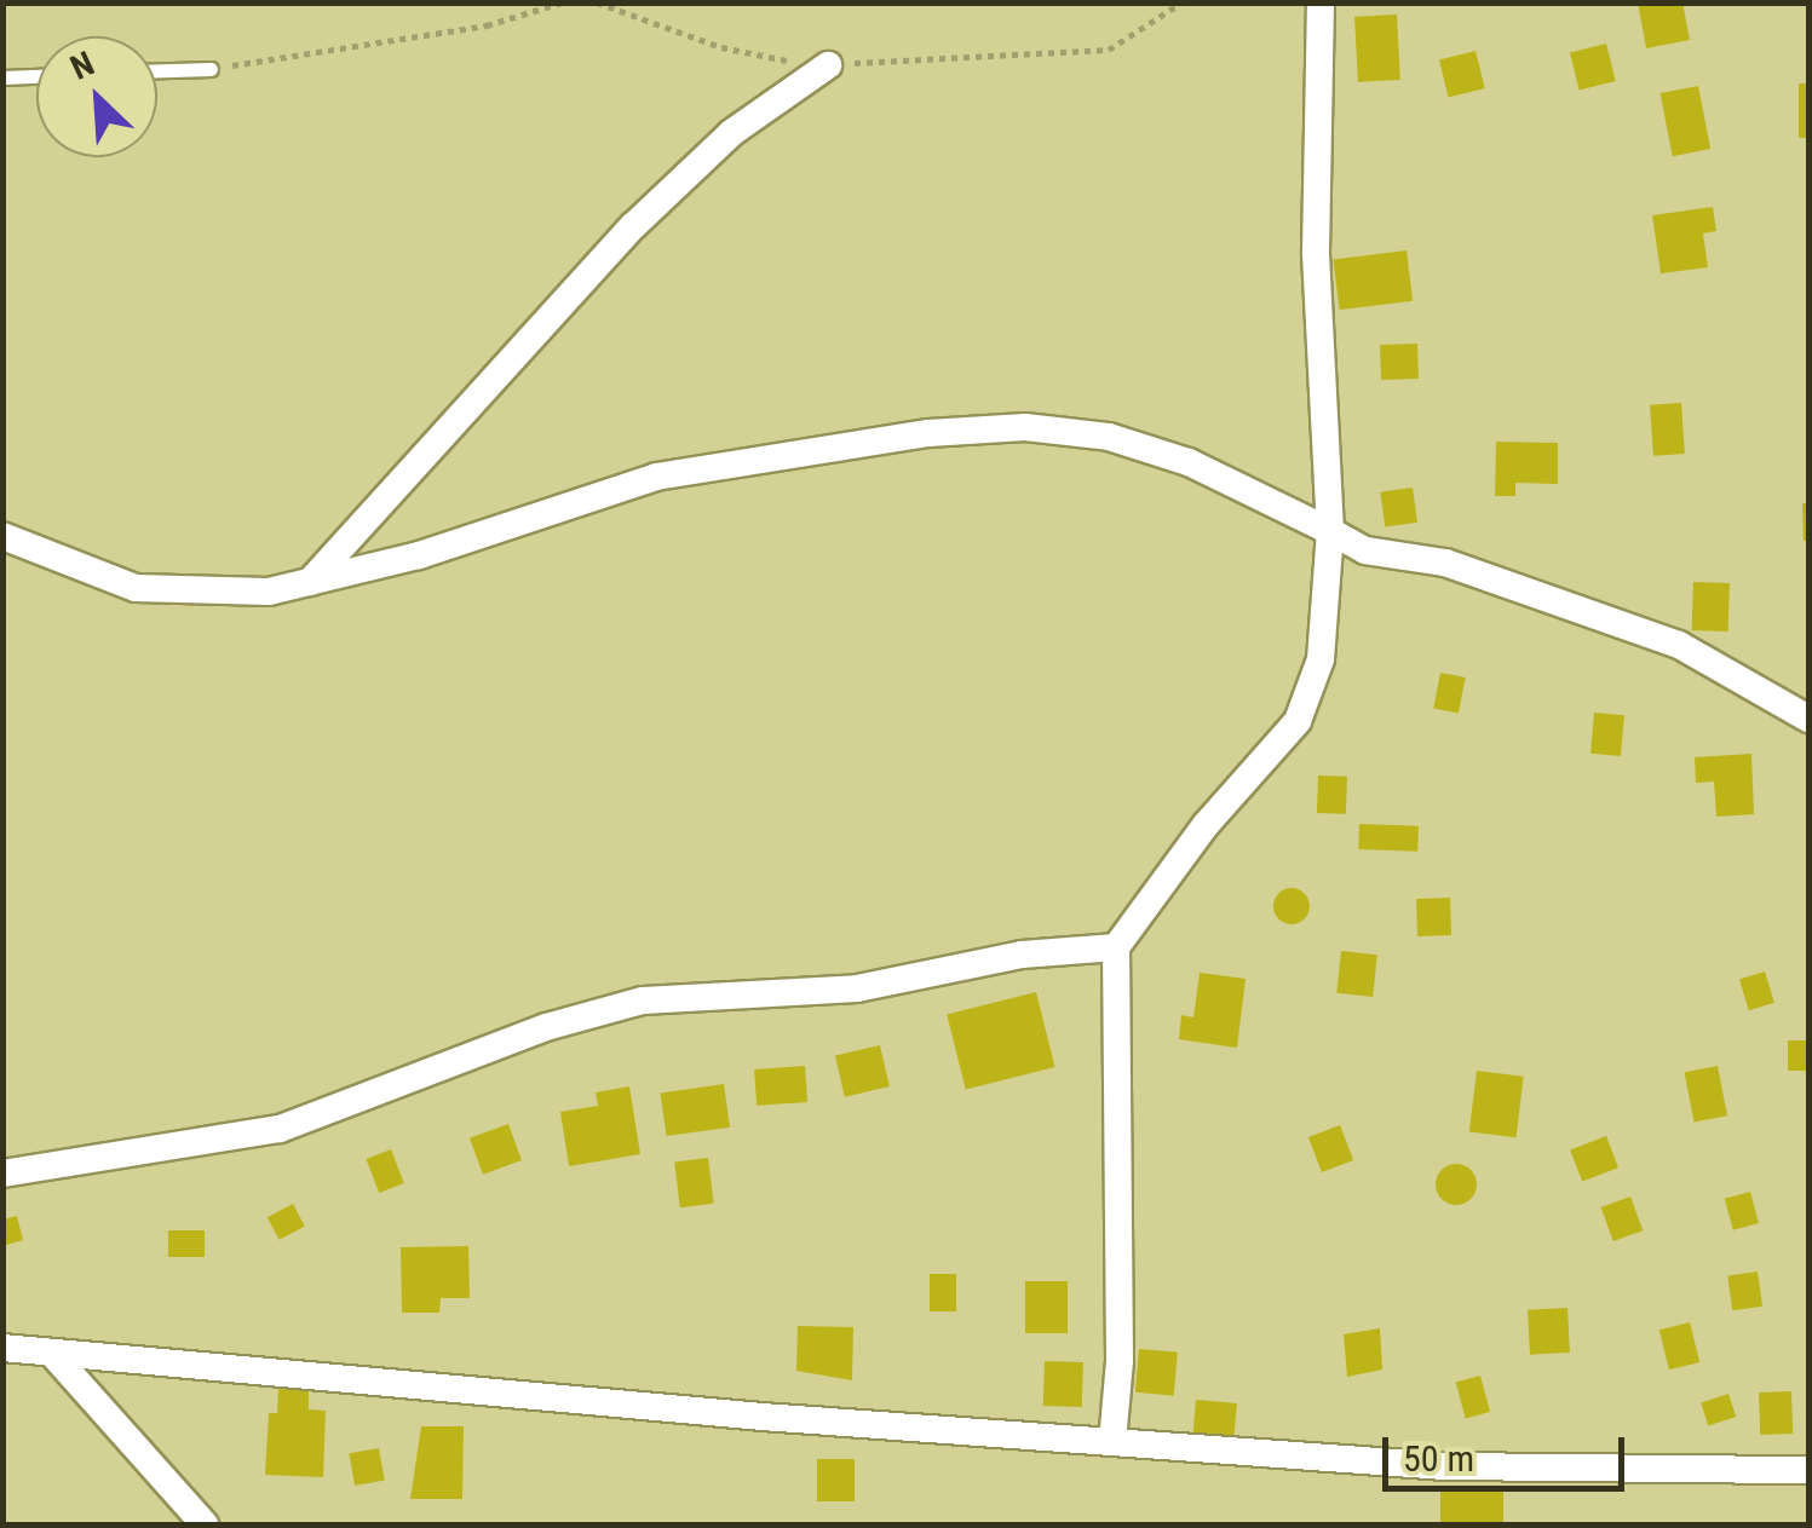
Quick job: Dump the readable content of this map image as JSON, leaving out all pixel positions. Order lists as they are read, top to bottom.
{
  "scale_bar": "50 m",
  "north": "top left"
}
